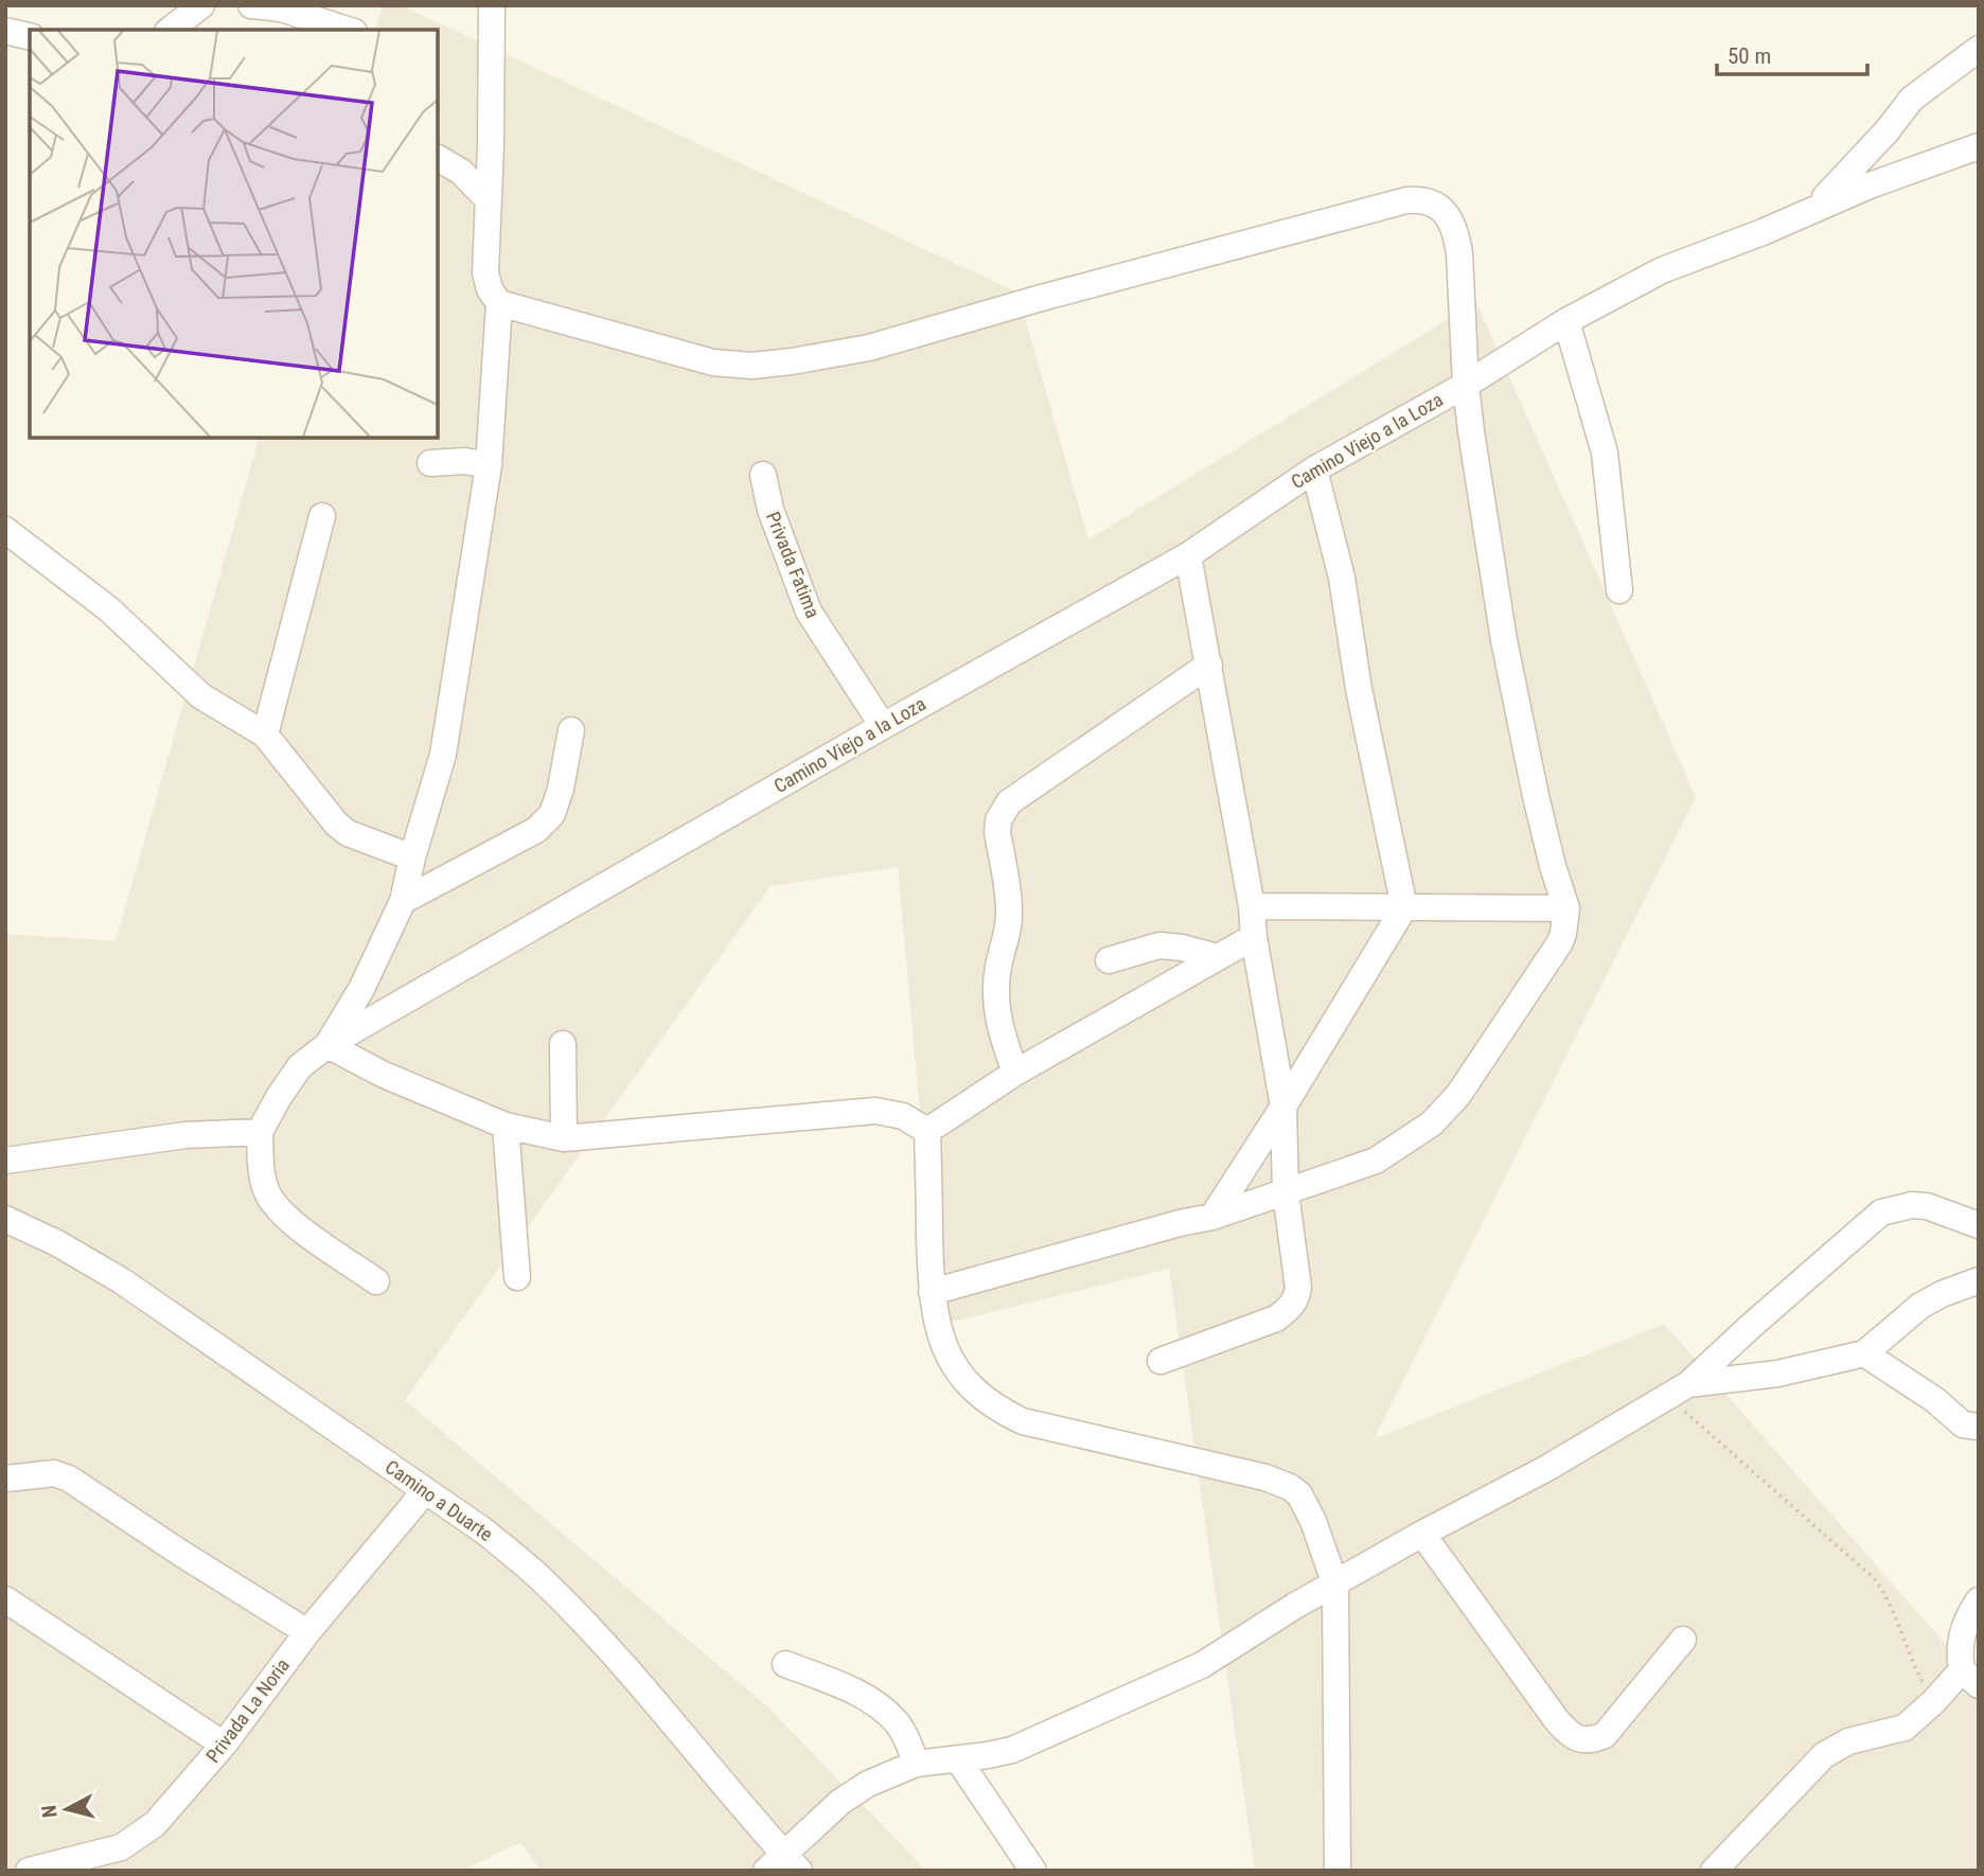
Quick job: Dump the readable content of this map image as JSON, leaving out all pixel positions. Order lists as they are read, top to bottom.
{
  "streets": {
    "street": [
      "Camino Viejo a la Loza",
      "Privada Fatima",
      "Camino a Duarte",
      "Privada La Noria"
    ]
  },
  "crossings": [
    ["Camino Viejo a la Loza", "Privada Fatima"],
    ["Camino a Duarte", "Privada La Noria"]
  ],
  "scale_bar": "50 m",
  "north": "left"
}
